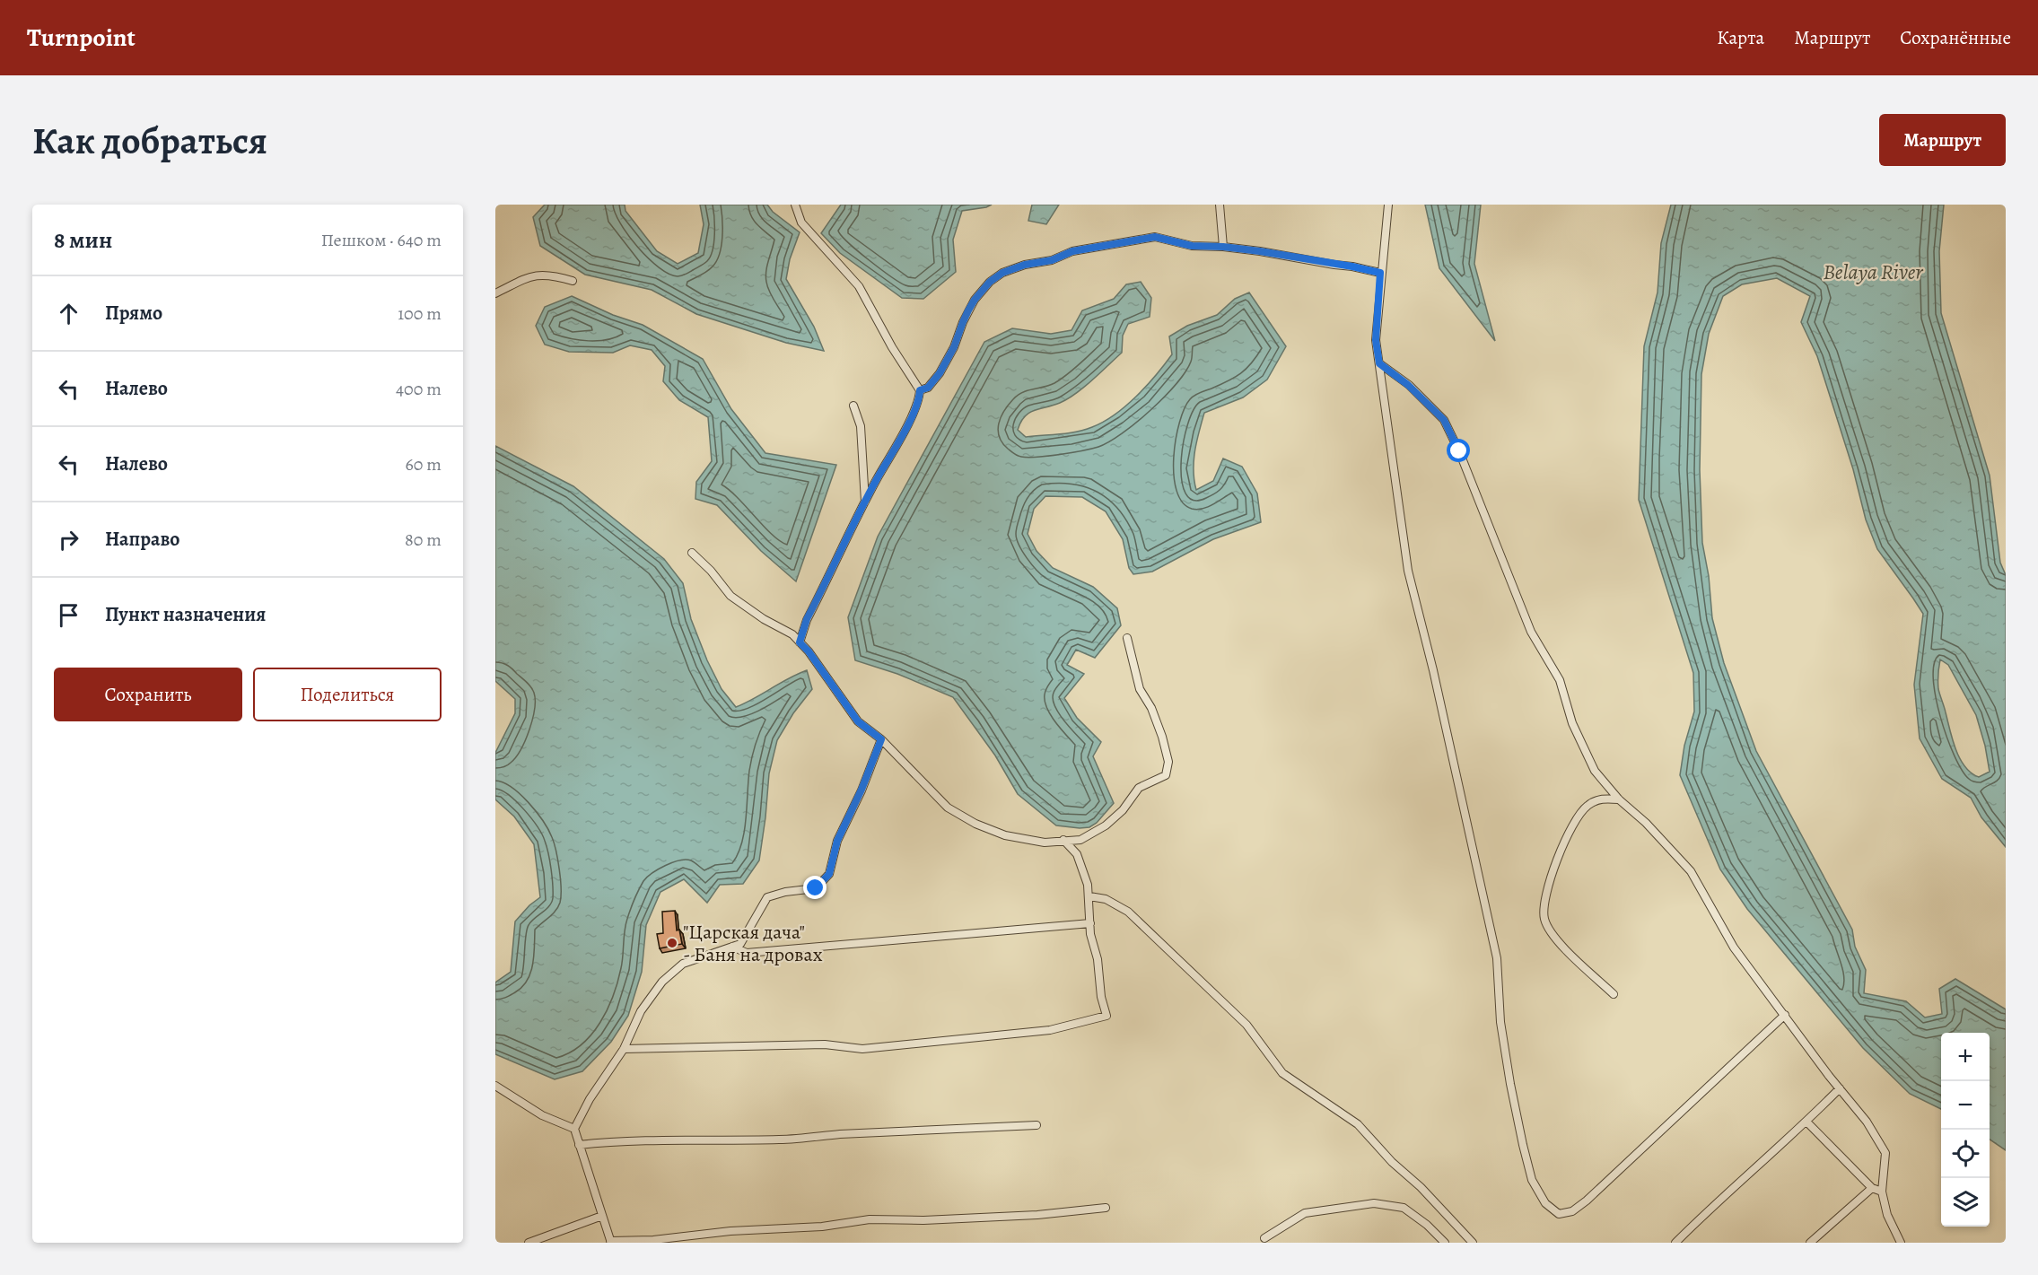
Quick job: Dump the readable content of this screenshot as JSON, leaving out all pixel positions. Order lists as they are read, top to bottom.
{
  "water": ["Belaya River"],
  "places": ["\"Царская дача\" - Баня на дровах"],
  "page": {
    "header": "Turnpoint",
    "nav": ["Карта", "Маршрут", "Сохранённые"],
    "buttons": [
      "Маршрут",
      ["Сохранить", "Поделиться"]
    ],
    "title": "Как добраться",
    "heading": ["8 мин", "Пешком · 640 m"],
    "list": [
      ["Прямо", "100 m"],
      ["Налево", "400 m"],
      ["Налево", "60 m"],
      ["Направо", "80 m"],
      "Пункт назначения"
    ],
    "map_buttons": ["+", "−"]
  }
}
